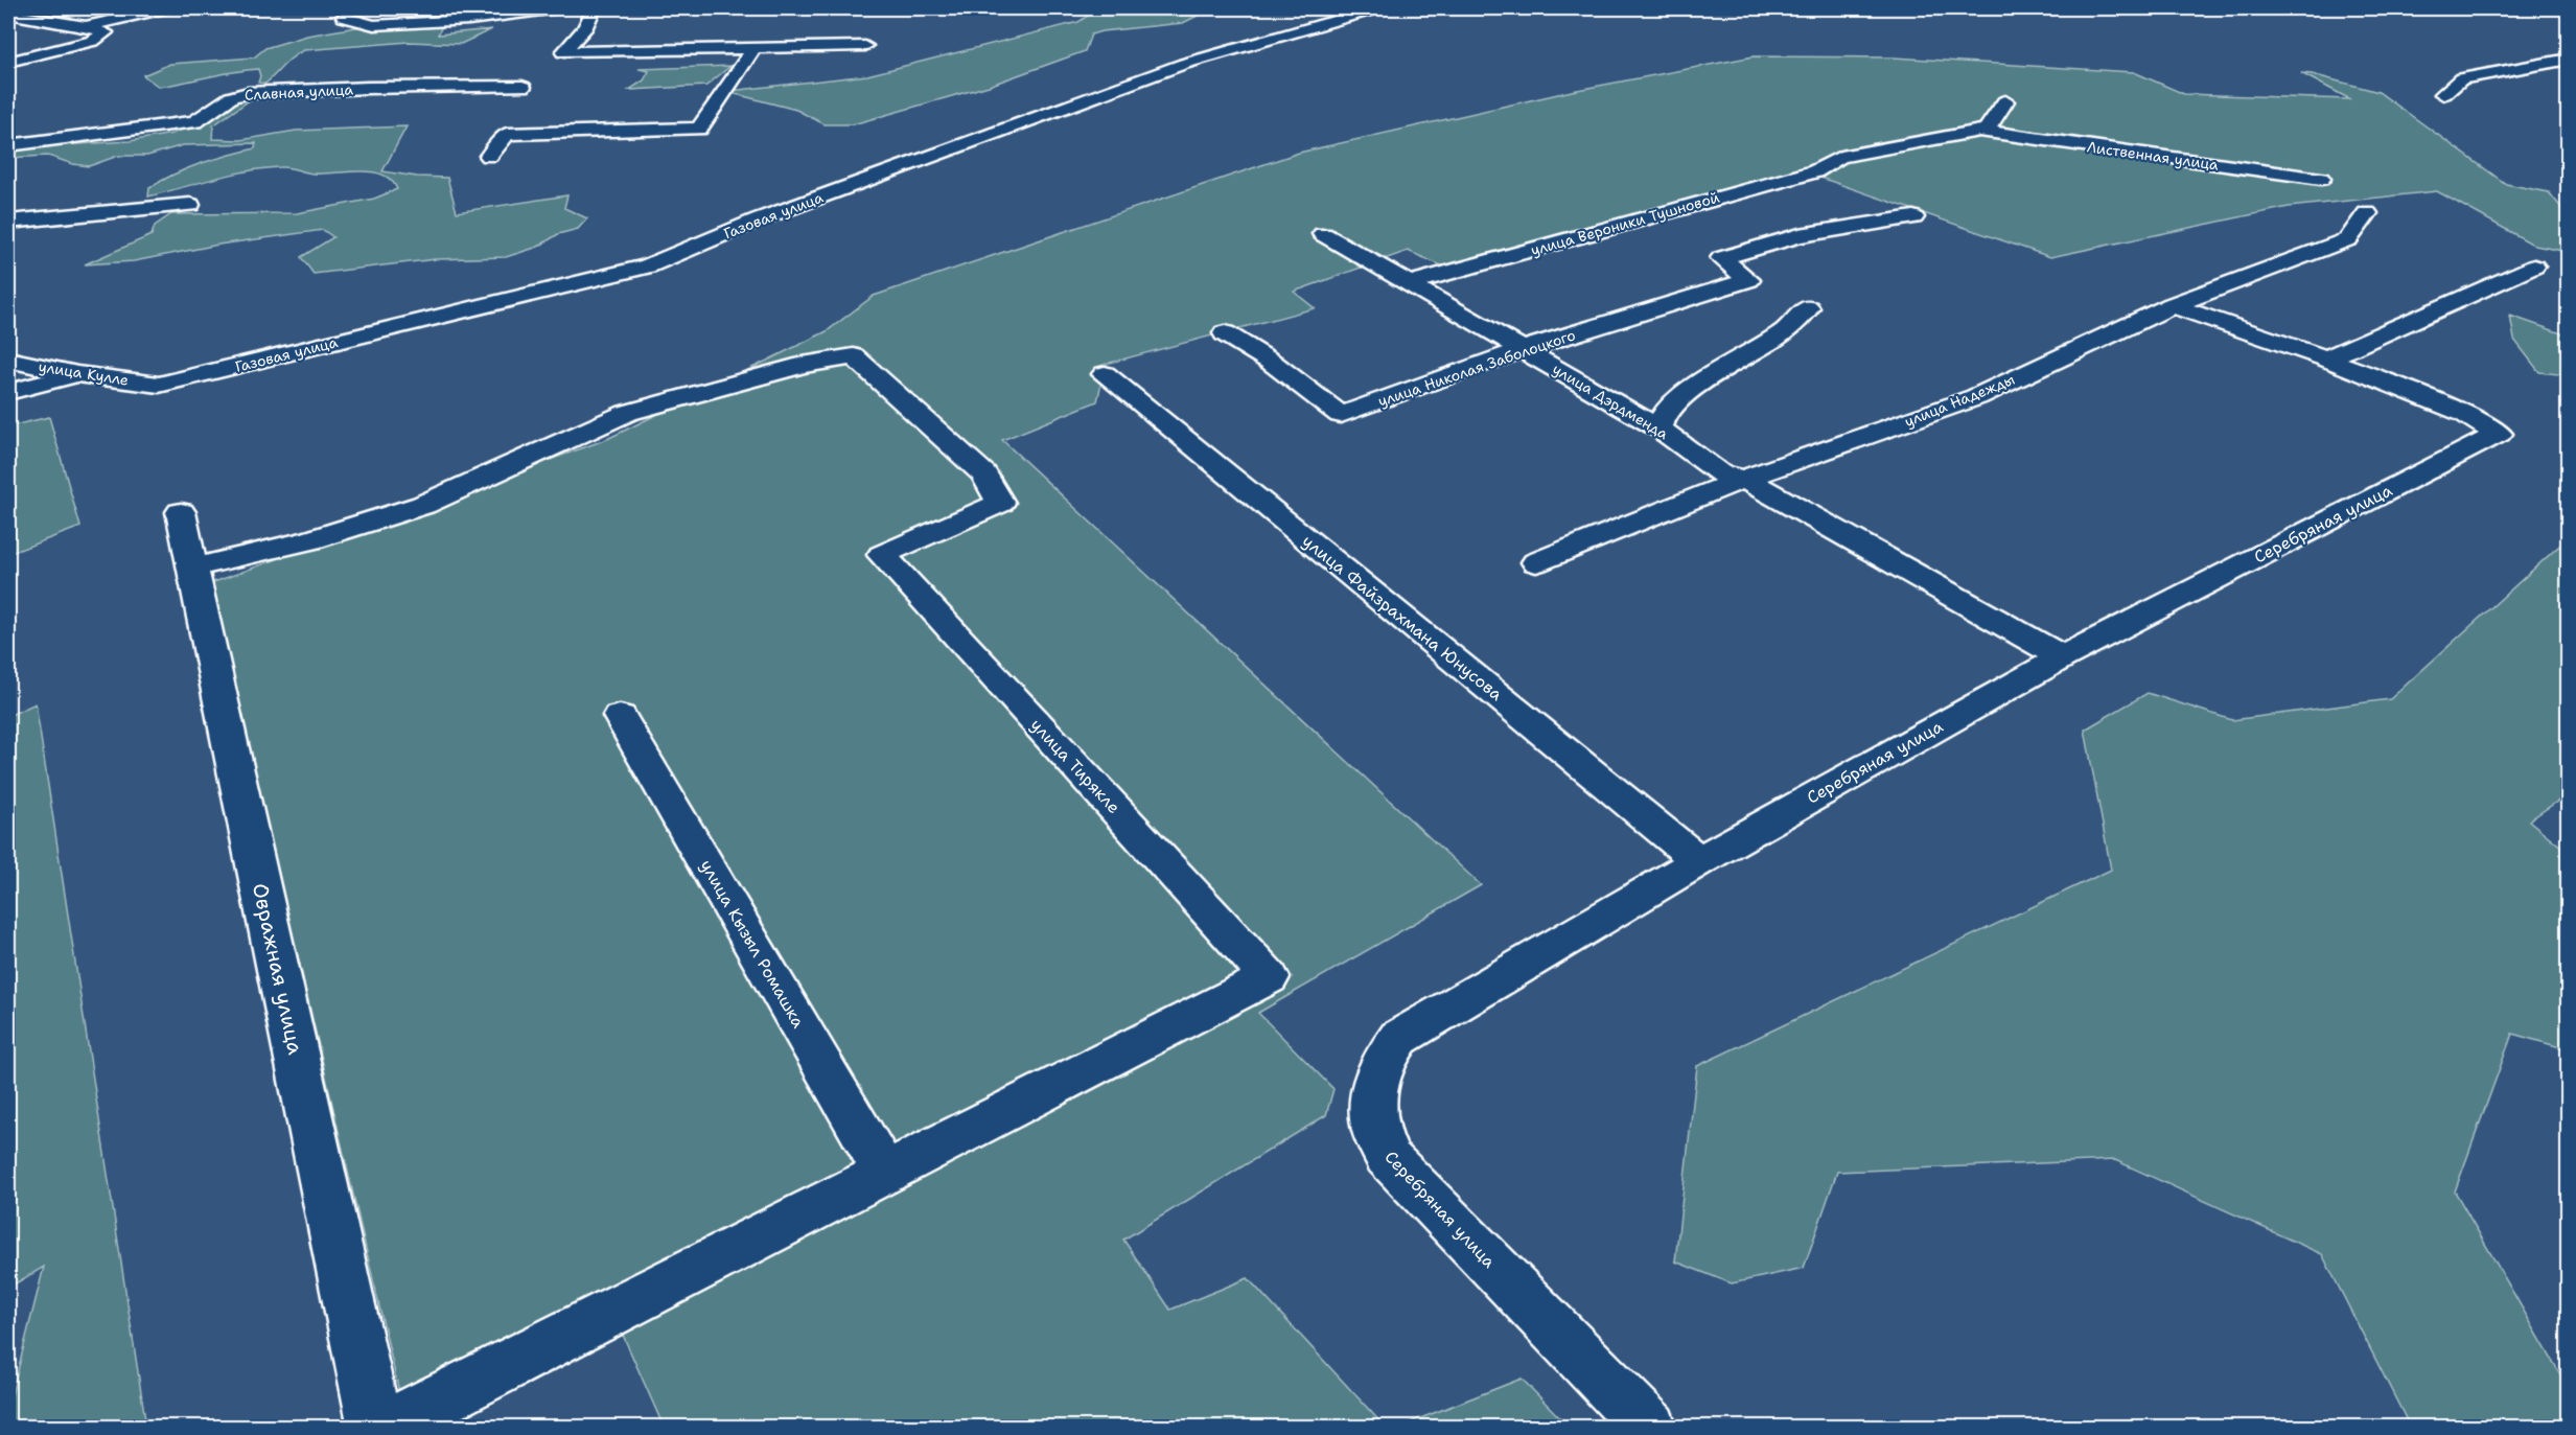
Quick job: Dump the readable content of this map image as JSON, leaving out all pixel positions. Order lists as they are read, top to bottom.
{
  "streets": {
    "street": [
      "Славная улица",
      "Лиственная улица",
      "Газовая улица",
      "улица Вероники Тушновой",
      "улица Николая Заболоцкого",
      "улица Кулле",
      "улица Надежды",
      "улица Дэрдменда",
      "Серебряная улица",
      "улица Файзрахмана Юнусова",
      "улица Тирякле",
      "улица Кызыл Ромашка",
      "Овражная улица"
    ]
  },
  "crossings": [
    ["Лиственная улица", "улица Вероники Тушновой"],
    ["Газовая улица", "улица Кулле"],
    ["улица Вероники Тушновой", "улица Дэрдменда"],
    ["улица Николая Заболоцкого", "улица Дэрдменда"],
    ["улица Надежды", "улица Дэрдменда"],
    ["улица Надежды", "Серебряная улица"],
    ["улица Дэрдменда", "Серебряная улица"],
    ["Серебряная улица", "улица Файзрахмана Юнусова"],
    ["улица Тирякле", "улица Кызыл Ромашка"],
    ["улица Тирякле", "Овражная улица"]
  ]
}
